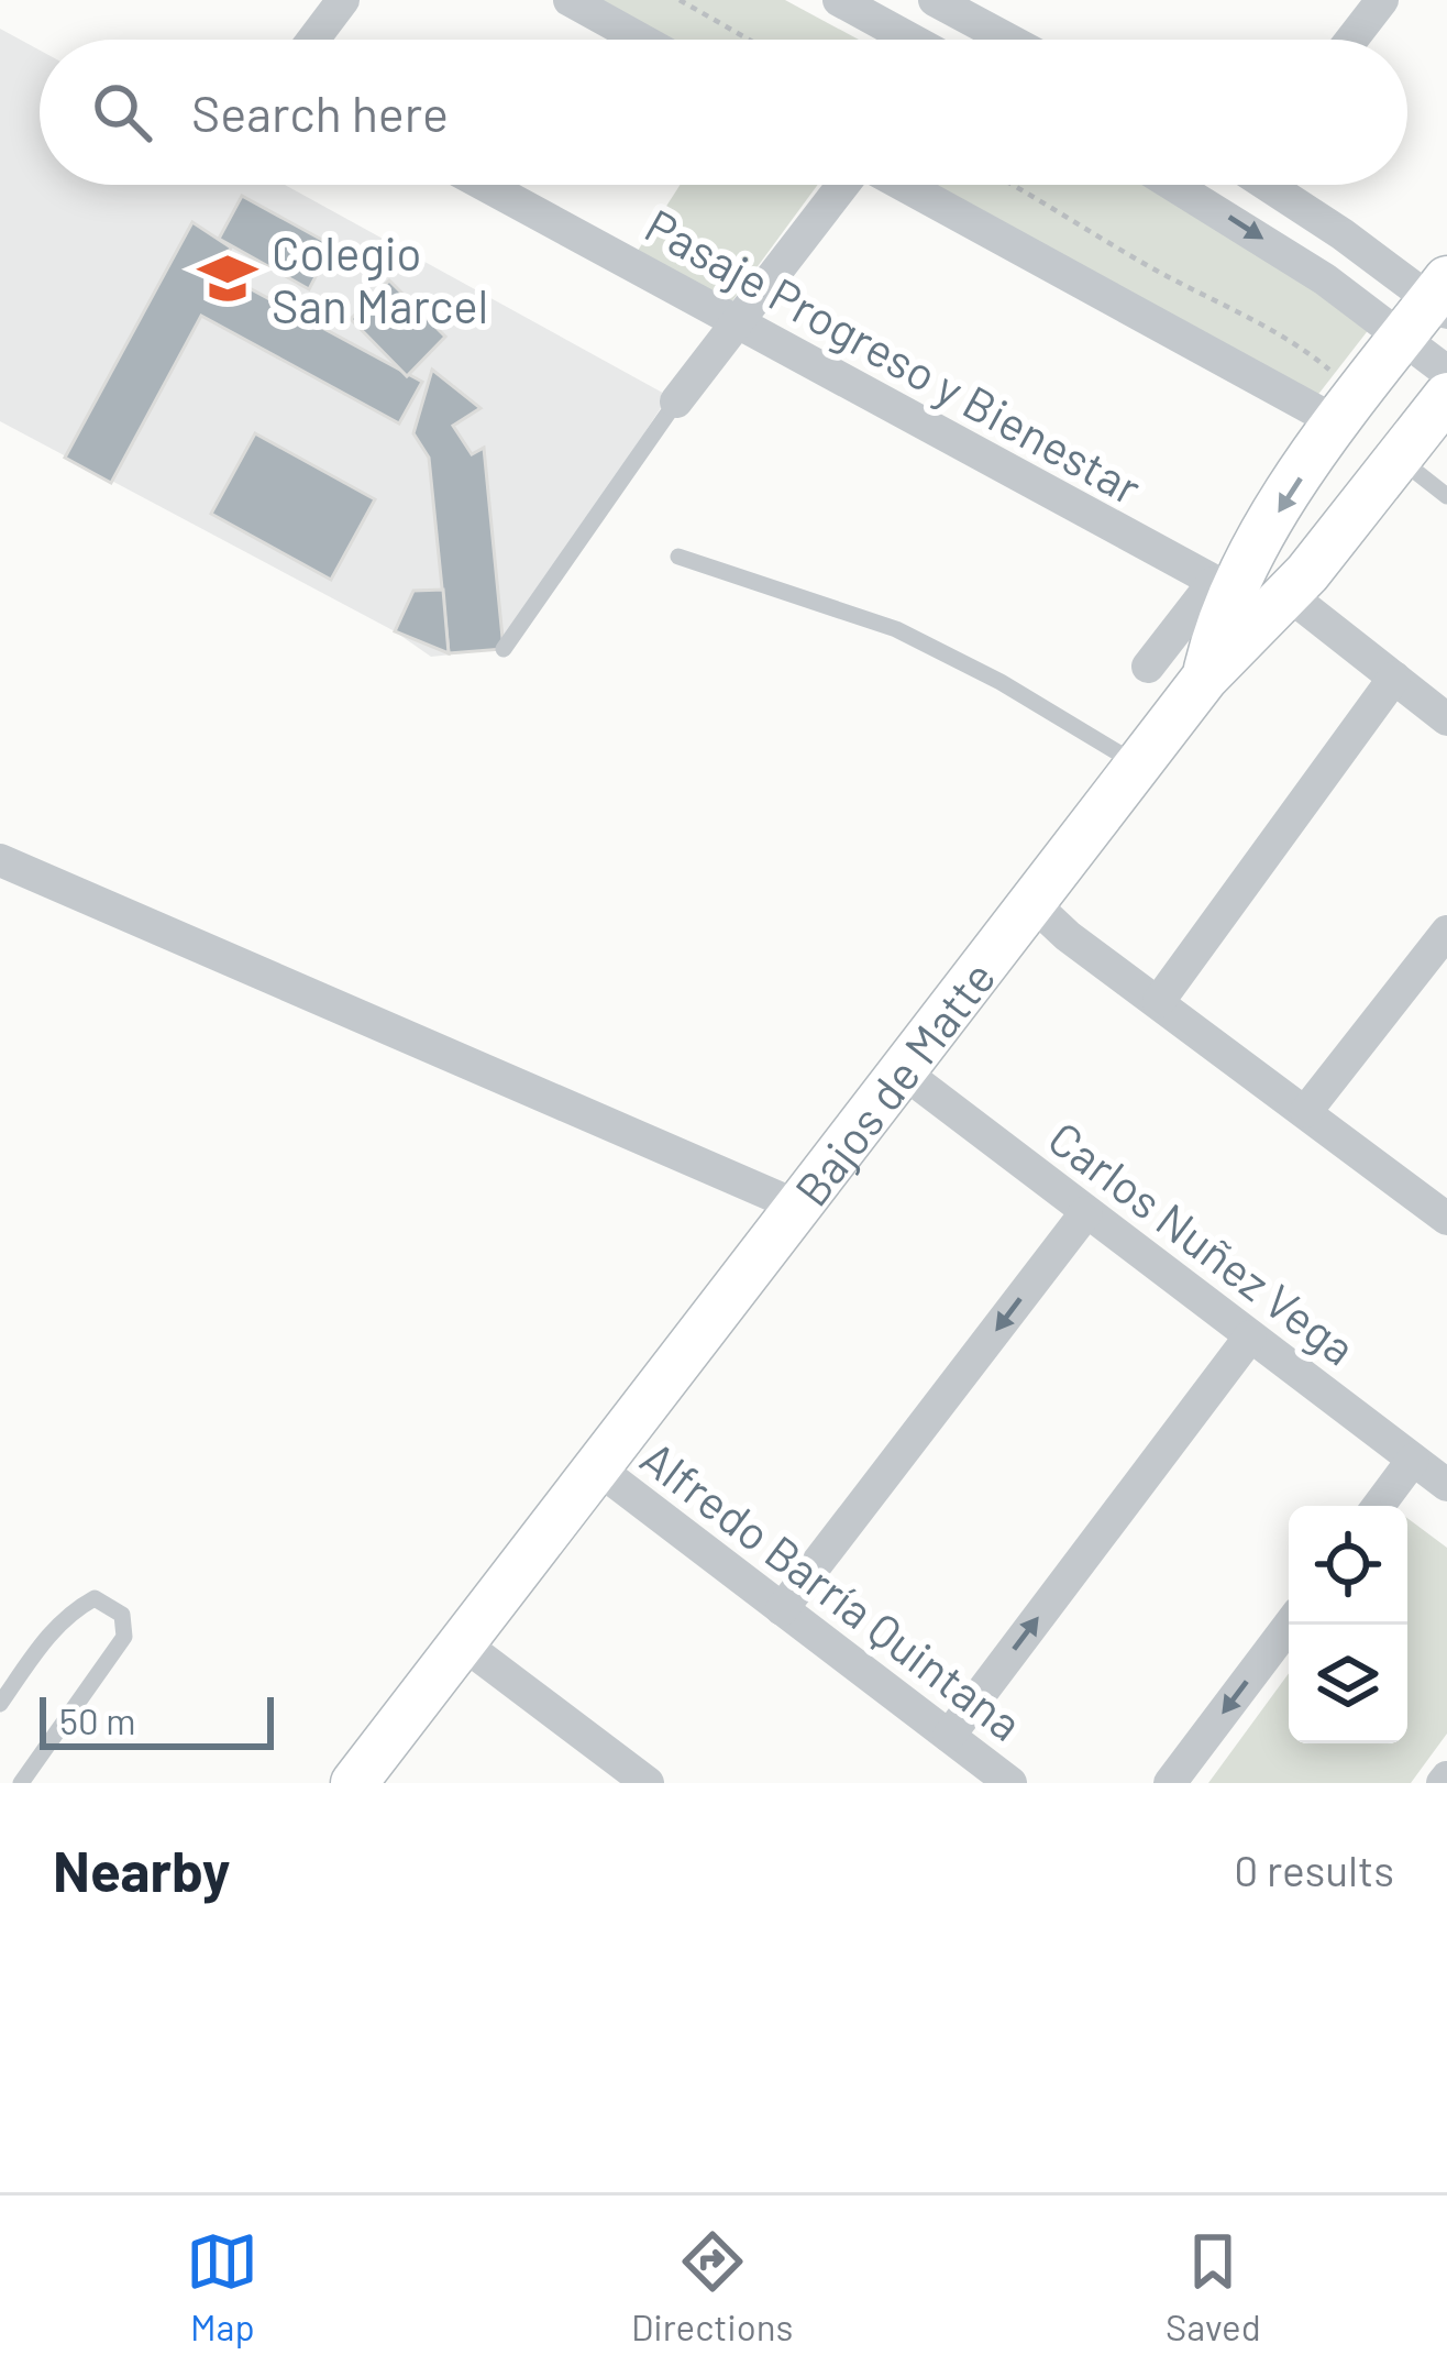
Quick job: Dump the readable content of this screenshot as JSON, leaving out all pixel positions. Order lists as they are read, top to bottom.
{
  "streets": {
    "main road": ["Bajos de Matte"],
    "street": ["Pasaje Progreso y Bienestar", "Carlos Nuñez Vega", "Alfredo Barría Quintana"]
  },
  "crossings": [
    ["Bajos de Matte", "Carlos Nuñez Vega"],
    ["Bajos de Matte", "Alfredo Barría Quintana"]
  ],
  "places": {
    "school or university": ["Colegio San Marcel"]
  },
  "scale_bar": "50 m",
  "page": {
    "search": "Search here",
    "scale": "50 m",
    "heading": ["Nearby", "0 results"],
    "nav": ["Map", "Directions", "Saved"]
  }
}
